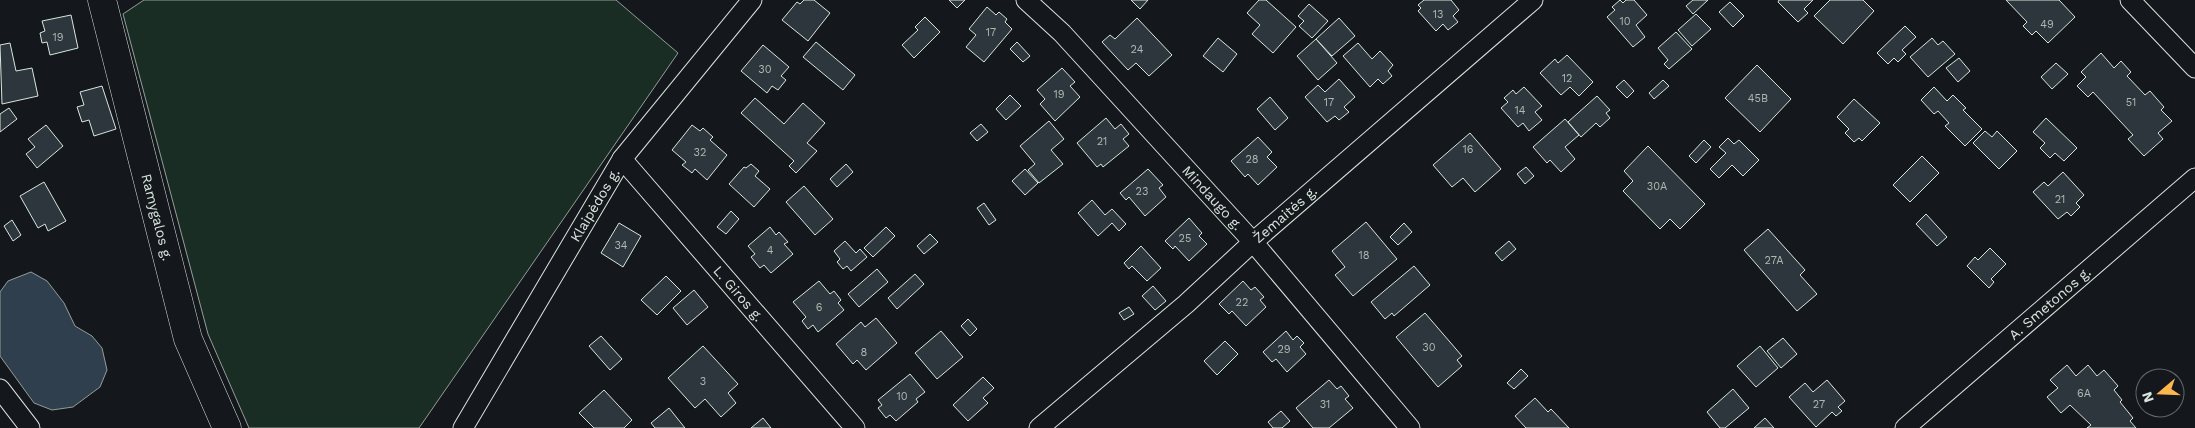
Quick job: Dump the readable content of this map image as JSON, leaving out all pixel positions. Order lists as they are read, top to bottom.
{
  "streets": {
    "main road": ["Ramygalos g."],
    "street": [
      "Mindaugo g.",
      "Klaipėdos g.",
      "Žemaitės g.",
      "L. Giros g.",
      "A. Smetonos g."
    ]
  },
  "crossings": [
    ["Mindaugo g.", "Žemaitės g."],
    ["Klaipėdos g.", "L. Giros g."]
  ],
  "house_numbers": [
    "13",
    "10",
    "49",
    "17",
    "19",
    "24",
    "30",
    "12",
    "19",
    "45B",
    "17",
    "51",
    "14",
    "21",
    "16",
    "32",
    "28",
    "30A",
    "23",
    "21",
    "25",
    "34",
    "4",
    "18",
    "27A",
    "22",
    "6",
    "30",
    "29",
    "8",
    "3",
    "6A",
    "10",
    "31",
    "27"
  ],
  "north": "left"
}
